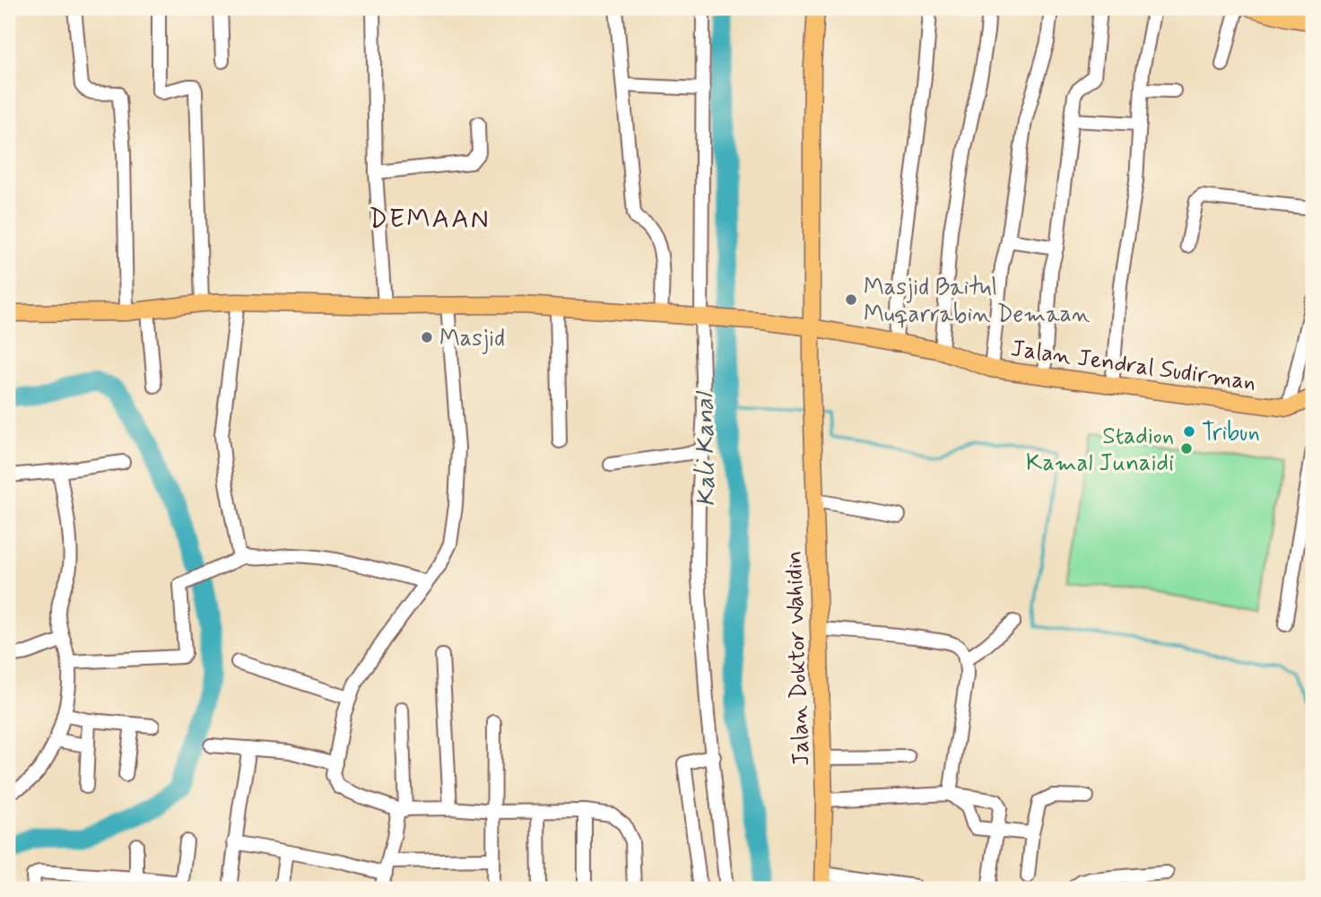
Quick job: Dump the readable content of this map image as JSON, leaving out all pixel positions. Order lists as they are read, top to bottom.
{
  "streets": {
    "main road": ["Jalan Jendral Sudirman", "Jalan Doktor Wahidin"]
  },
  "crossings": [
    ["Jalan Jendral Sudirman", "Jalan Doktor Wahidin"]
  ],
  "districts": ["DEMAAN"],
  "water": ["Kali Kanal"],
  "places": [
    "Masjid Baitul Muqarrabin Demaan",
    "Masjid",
    "Tribun",
    "Stadion Kamal Junaidi"
  ]
}
